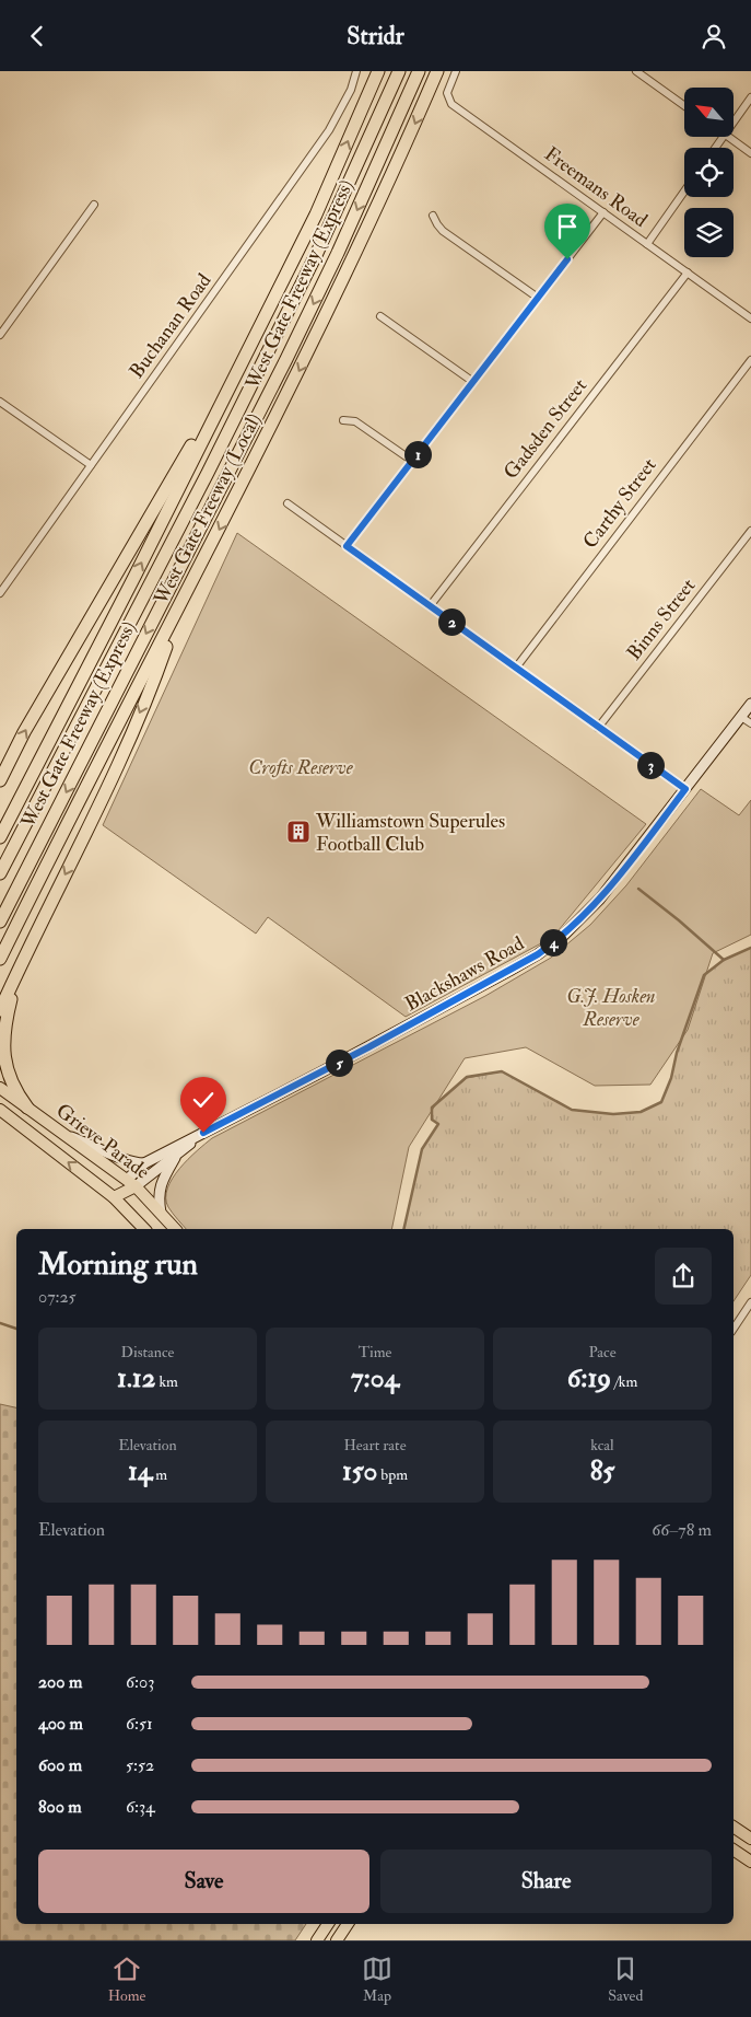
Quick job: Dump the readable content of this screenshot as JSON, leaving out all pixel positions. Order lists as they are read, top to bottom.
{
  "streets": {
    "highway": ["West Gate Freeway (Express)", "West Gate Freeway (Local)"],
    "main road": ["Blackshaws Road", "Grieve Parade"],
    "street": [
      "Freemans Road",
      "Buchanan Road",
      "Gadsden Street",
      "Carthy Street",
      "Binns Street"
    ]
  },
  "crossings": [
    ["Freemans Road", "Gadsden Street"],
    ["Blackshaws Road", "Grieve Parade"]
  ],
  "parks": ["Crofts Reserve", "G.J. Hosken Reserve"],
  "places": {
    "building": ["Williamstown Superules Football Club"]
  },
  "north": "top left",
  "page": {
    "header": "Stridr",
    "pins": [
      "1",
      "2",
      "3",
      "4",
      "5"
    ],
    "heading": ["Morning run", "07:25"],
    "stats": [
      ["Distance", "1.12 km"],
      ["Time", "7:04"],
      ["Pace", "6:19 /km"],
      ["Elevation", "14 m"],
      ["Heart rate", "150 bpm"],
      ["kcal", "85"]
    ],
    "chart": ["Elevation", "66–78 m"],
    "list": [
      {
        "name": "200 m",
        "note": "6:03"
      },
      {
        "name": "400 m",
        "note": "6:51"
      },
      {
        "name": "600 m",
        "note": "5:52"
      },
      {
        "name": "800 m",
        "note": "6:34"
      }
    ],
    "buttons": ["Save", "Share"],
    "tabs": ["Home", "Map", "Saved"]
  }
}
